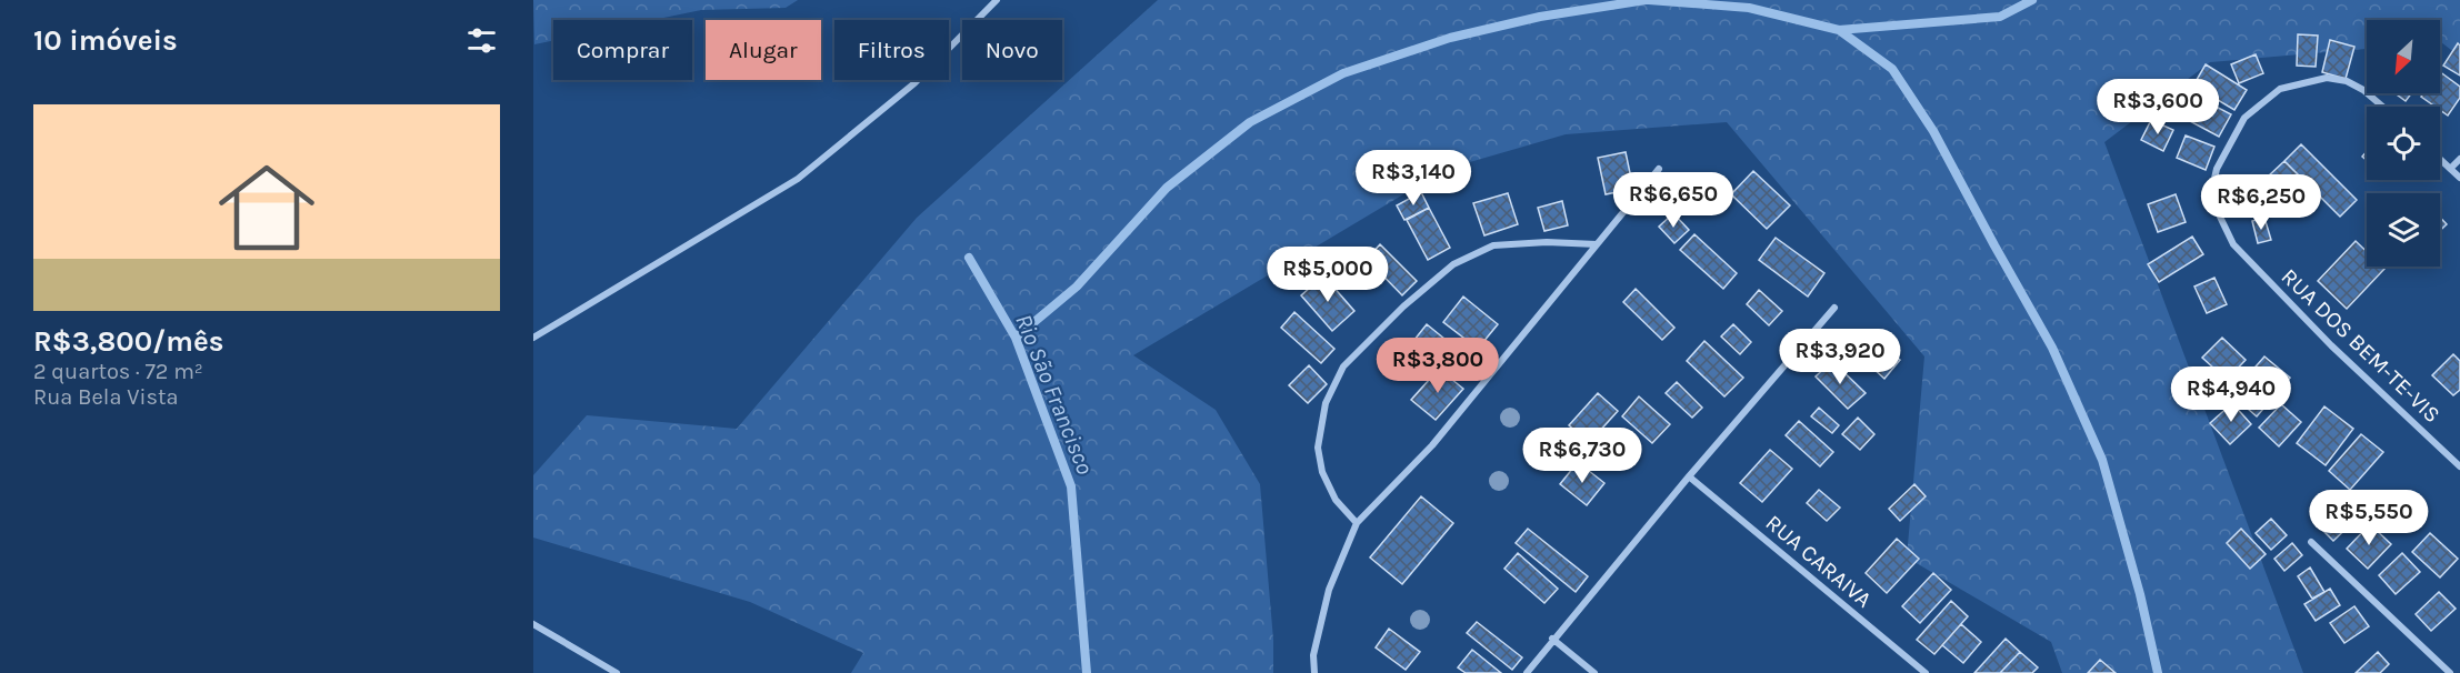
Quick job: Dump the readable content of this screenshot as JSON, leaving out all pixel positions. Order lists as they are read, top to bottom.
{
  "streets": {
    "street": ["RUA DOS BEM-TE-VIS", "RUA CARAIVA"]
  },
  "water": ["Rio São Francisco"],
  "north": "bottom left",
  "page": {
    "heading": "10 imóveis",
    "chip": [
      "Comprar",
      "Alugar",
      "Filtros",
      "Novo"
    ],
    "price": [
      "R$3,600",
      "R$3,140",
      "R$6,650",
      "R$6,250",
      "R$5,000",
      "R$3,920",
      "R$3,800",
      "R$4,940",
      "R$6,730",
      "R$5,550"
    ],
    "list": [
      {
        "name": "R$3,800/mês",
        "note": "2 quartos · 72 m² · Rua Bela Vista"
      }
    ]
  }
}
